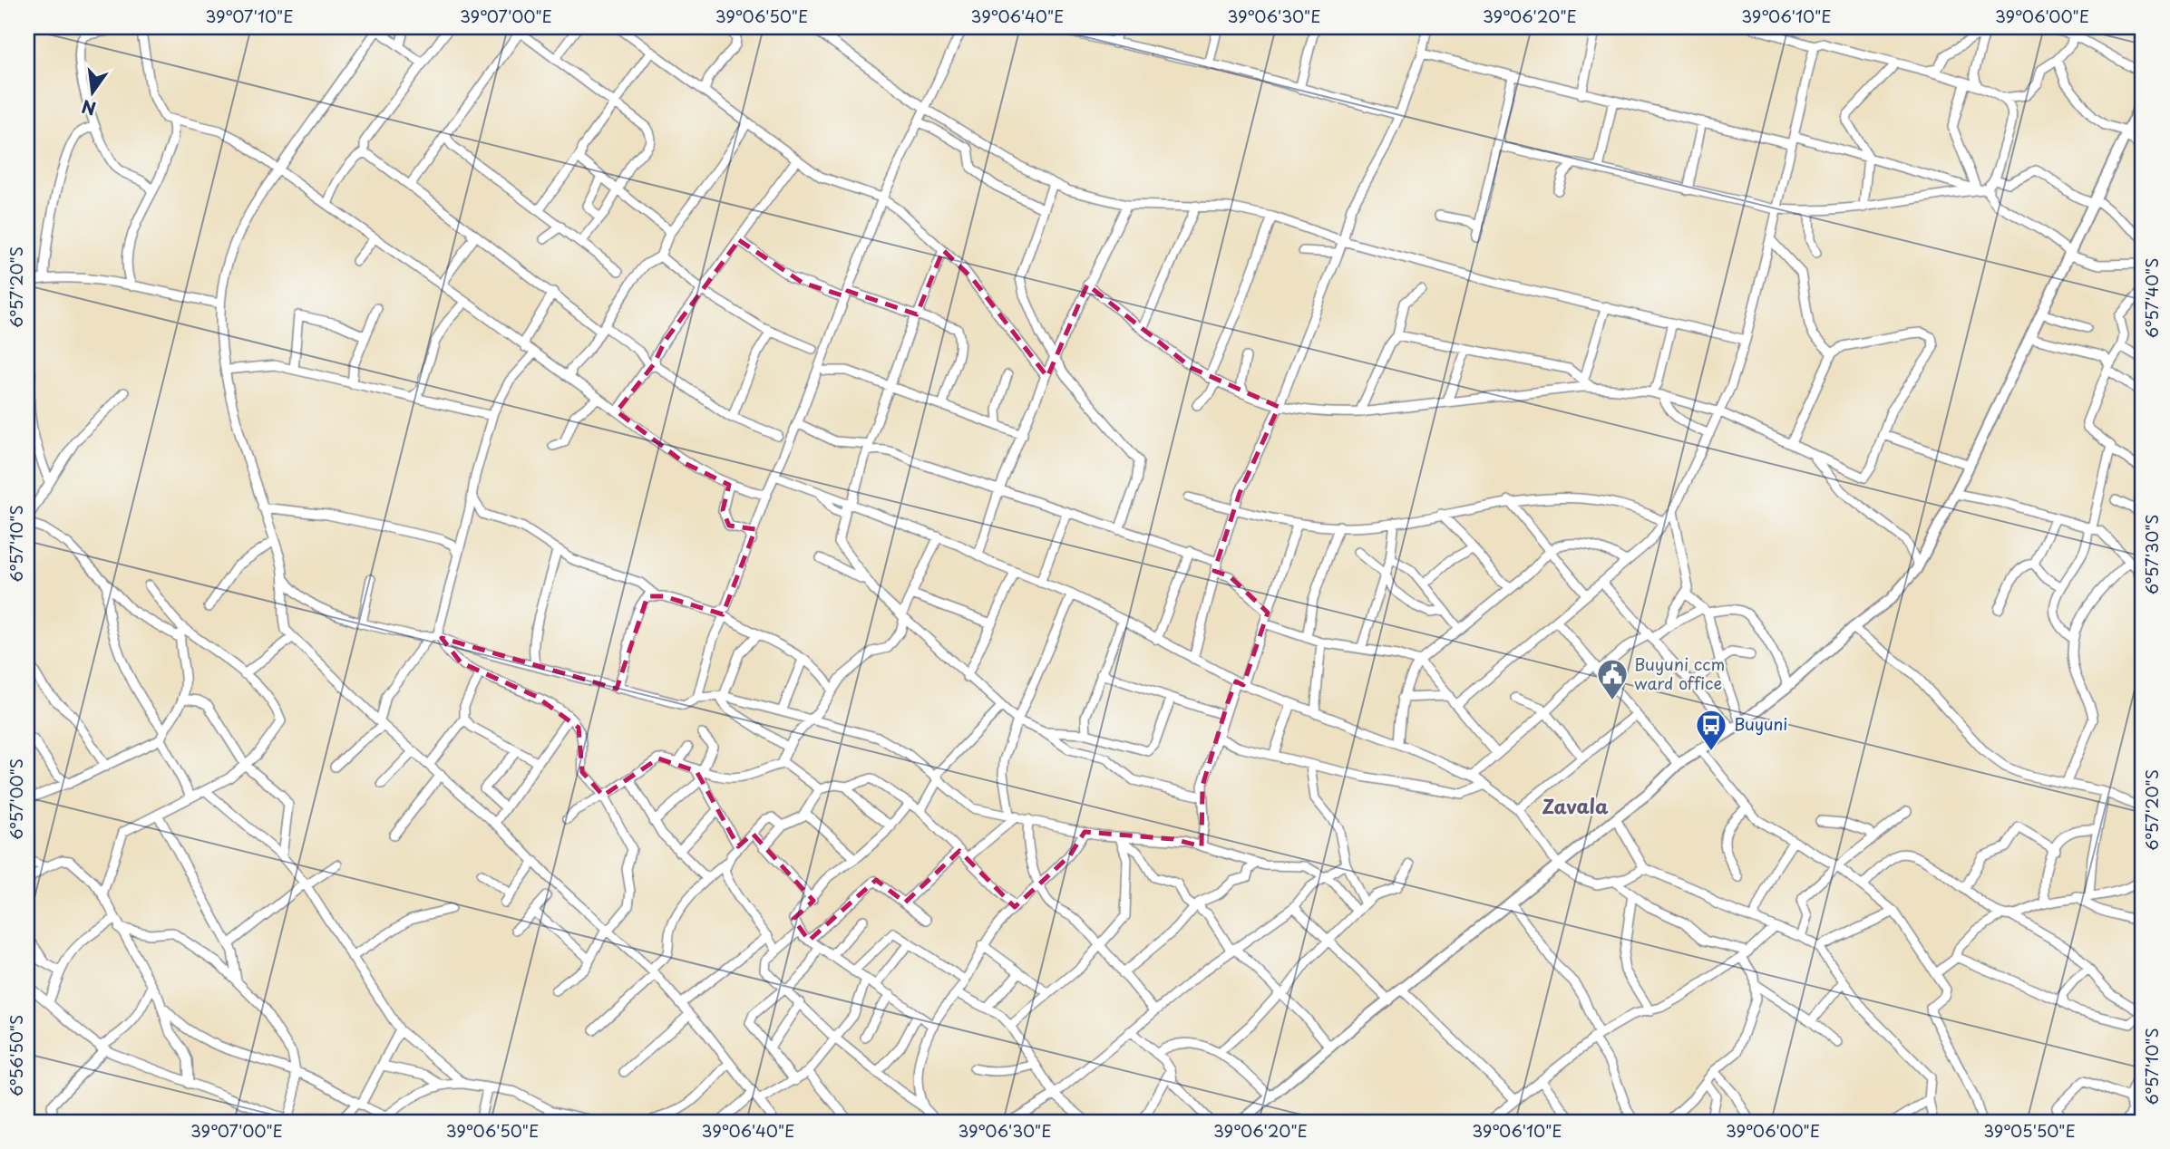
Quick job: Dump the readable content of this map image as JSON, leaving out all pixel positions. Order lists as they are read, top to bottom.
{
  "districts": ["Zavala"],
  "places": {
    "public building": ["Buyuni ccm ward office"],
    "bus stop": ["Buyuni"]
  },
  "north": "bottom",
  "coordinates": [
    "39°07'10\"E",
    "39°07'00\"E",
    "39°06'50\"E",
    "39°06'40\"E",
    "39°06'30\"E",
    "39°06'20\"E",
    "39°06'10\"E",
    "39°06'00\"E",
    "6°57'20\"S",
    "6°57'40\"S",
    "6°57'10\"S",
    "6°57'30\"S",
    "6°57'00\"S",
    "6°56'50\"S",
    "39°05'50\"E"
  ]
}
